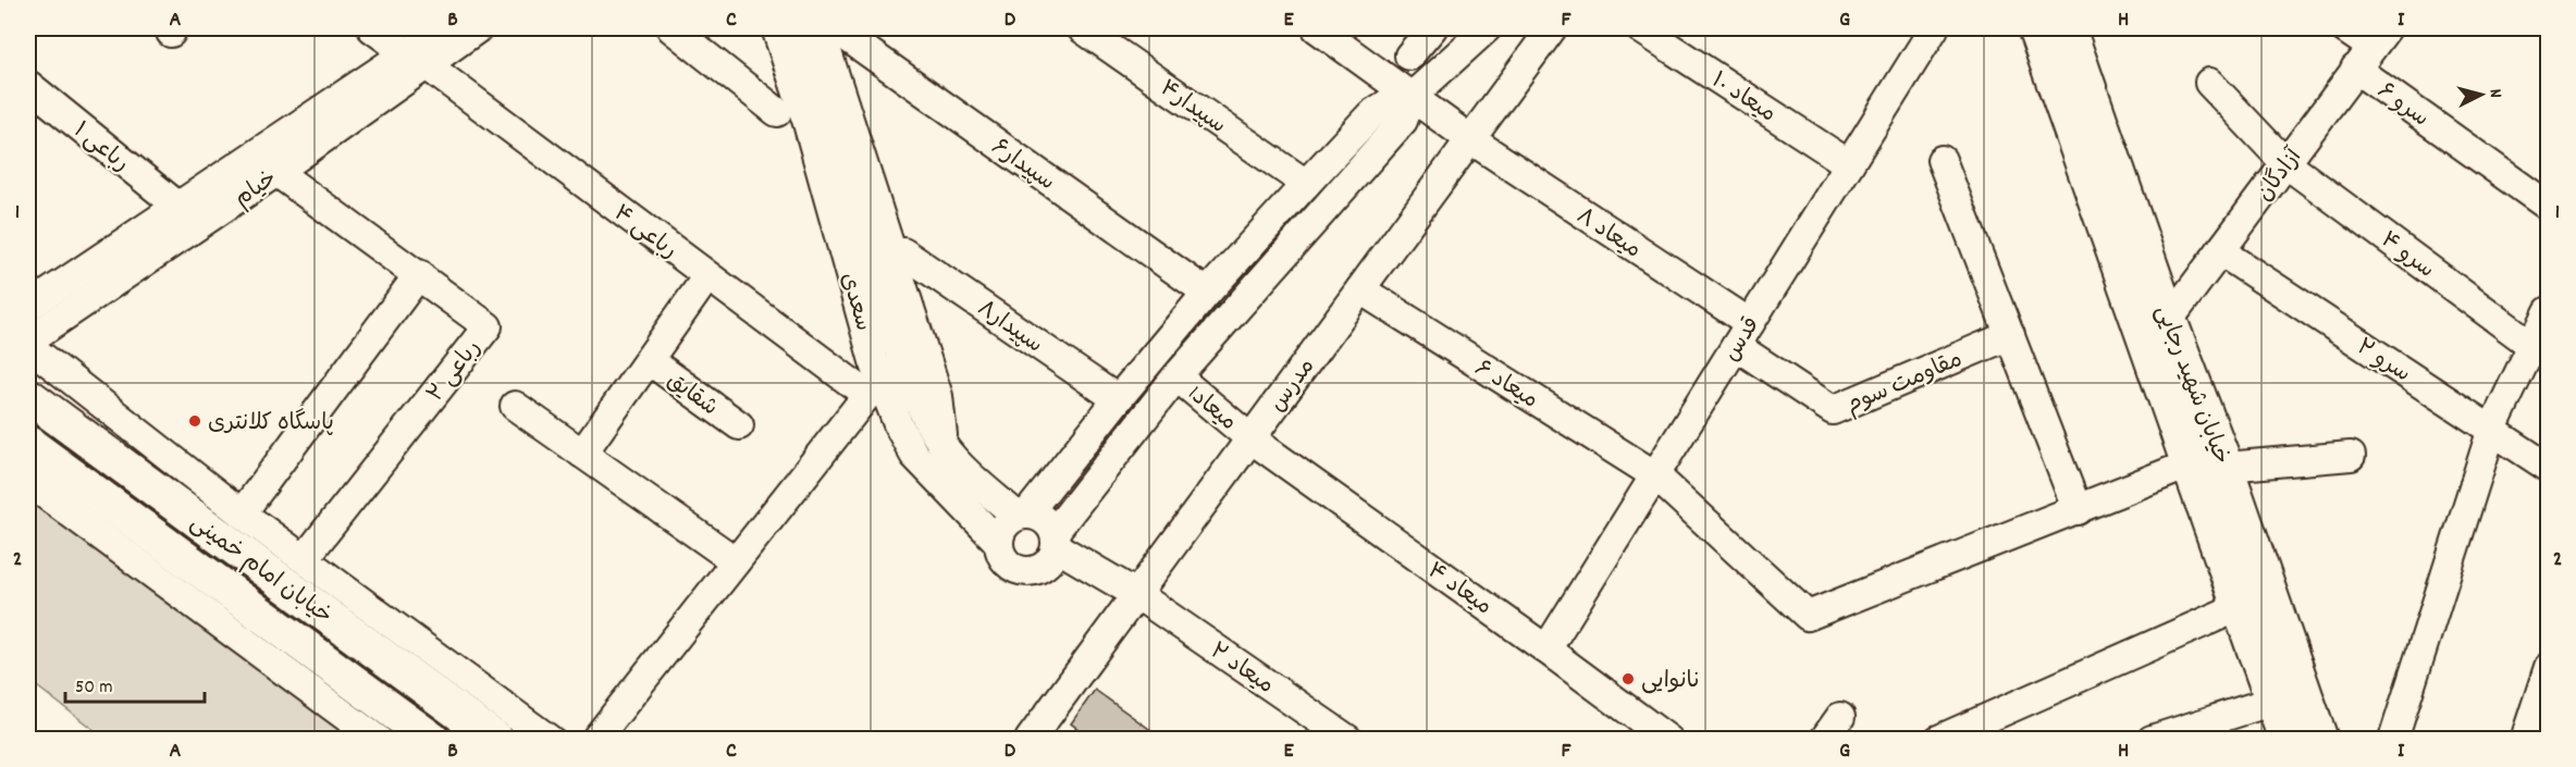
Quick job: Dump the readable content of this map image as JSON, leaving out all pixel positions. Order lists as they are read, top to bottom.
{
  "streets": {
    "main road": ["خیابان شهید رجایی", "خیابان امام خمینی"],
    "street": [
      "میعاد ۱۰",
      "سرو ۶",
      "سپیدار۴",
      "رباعی ۱",
      "سپیدار۶",
      "آزادگان",
      "خیام",
      "رباعی ۴",
      "میعاد ۸",
      "سرو ۴",
      "سعدی",
      "سپیدار۸",
      "قدس",
      "سرو ۲",
      "رباعی ۲",
      "مقاومت سوم",
      "میعاد ۶",
      "مدرس",
      "شقایق",
      "میعاد1",
      "میعاد ۴",
      "میعاد ۲"
    ]
  },
  "crossings": [
    ["میعاد ۱۰", "قدس"],
    ["سرو ۶", "آزادگان"],
    ["رباعی ۱", "خیام"],
    ["سپیدار۶", "سعدی"],
    ["آزادگان", "سرو ۴"],
    ["آزادگان", "سرو ۲"],
    ["آزادگان", "خیابان شهید رجایی"],
    ["خیام", "رباعی ۴"],
    ["خیام", "رباعی ۲"],
    ["میعاد ۸", "قدس"],
    ["میعاد ۸", "مقاومت سوم"],
    ["میعاد ۸", "مدرس"],
    ["قدس", "مقاومت سوم"],
    ["قدس", "میعاد ۶"],
    ["قدس", "میعاد ۴"],
    ["میعاد ۶", "مدرس"],
    ["مدرس", "میعاد1"],
    ["مدرس", "میعاد ۴"],
    ["مدرس", "میعاد ۲"],
    ["میعاد1", "میعاد ۴"]
  ],
  "places": ["پاسگاه کلانتری", "نانوایی"],
  "scale_bar": "50 m",
  "north": "right",
  "grid": {
    "columns": [
      "A",
      "B",
      "C",
      "D",
      "E",
      "F",
      "G",
      "H",
      "I"
    ],
    "rows": ["1", "2"]
  }
}
